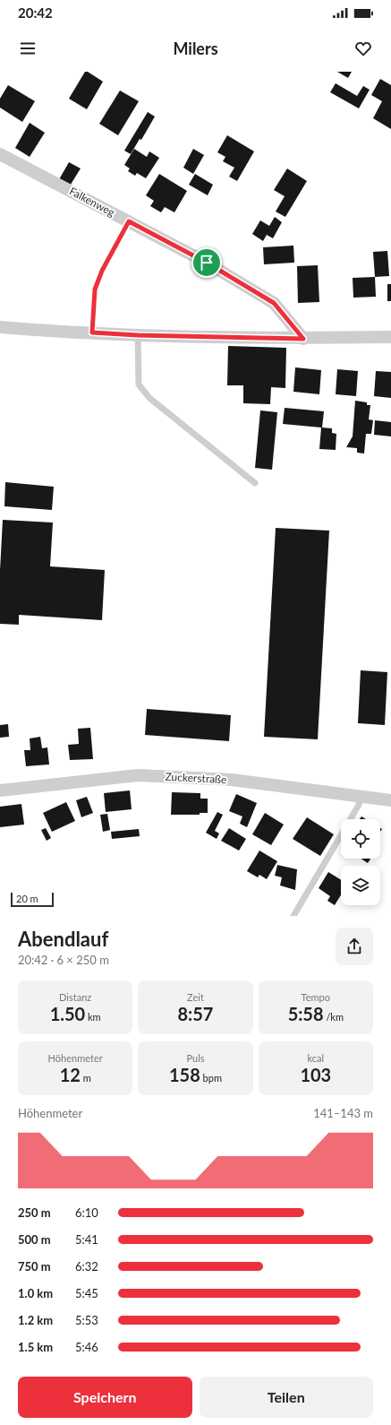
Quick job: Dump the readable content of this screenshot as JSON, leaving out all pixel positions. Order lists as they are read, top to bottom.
{
  "streets": {
    "street": ["Falkenweg", "Zuckerstraße"]
  },
  "scale_bar": "20 m",
  "page": {
    "status": "20:42",
    "header": "Milers",
    "scale": "20 m",
    "heading": ["Abendlauf", "20:42 · 6 × 250 m"],
    "stats": [
      ["Distanz", "1.50 km"],
      ["Zeit", "8:57"],
      ["Tempo", "5:58 /km"],
      ["Höhenmeter", "12 m"],
      ["Puls", "158 bpm"],
      ["kcal", "103"]
    ],
    "chart": ["Höhenmeter", "141–143 m"],
    "list": [
      {
        "name": "250 m",
        "note": "6:10"
      },
      {
        "name": "500 m",
        "note": "5:41"
      },
      {
        "name": "750 m",
        "note": "6:32"
      },
      {
        "name": "1.0 km",
        "note": "5:45"
      },
      {
        "name": "1.2 km",
        "note": "5:53"
      },
      {
        "name": "1.5 km",
        "note": "5:46"
      }
    ],
    "buttons": ["Speichern", "Teilen"]
  }
}
